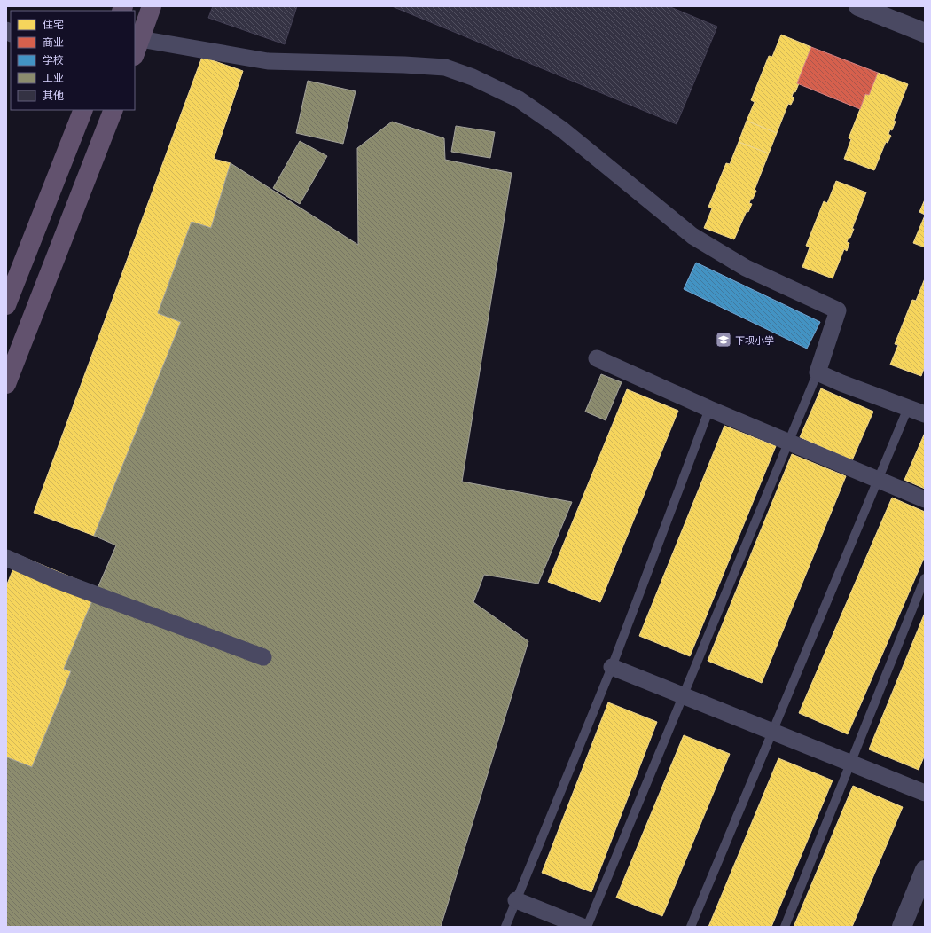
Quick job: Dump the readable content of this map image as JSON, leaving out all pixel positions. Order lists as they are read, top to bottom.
{
  "places": {
    "school or university": ["下坝小学"]
  },
  "legend": [
    "住宅",
    "商业",
    "学校",
    "工业",
    "其他"
  ]
}
